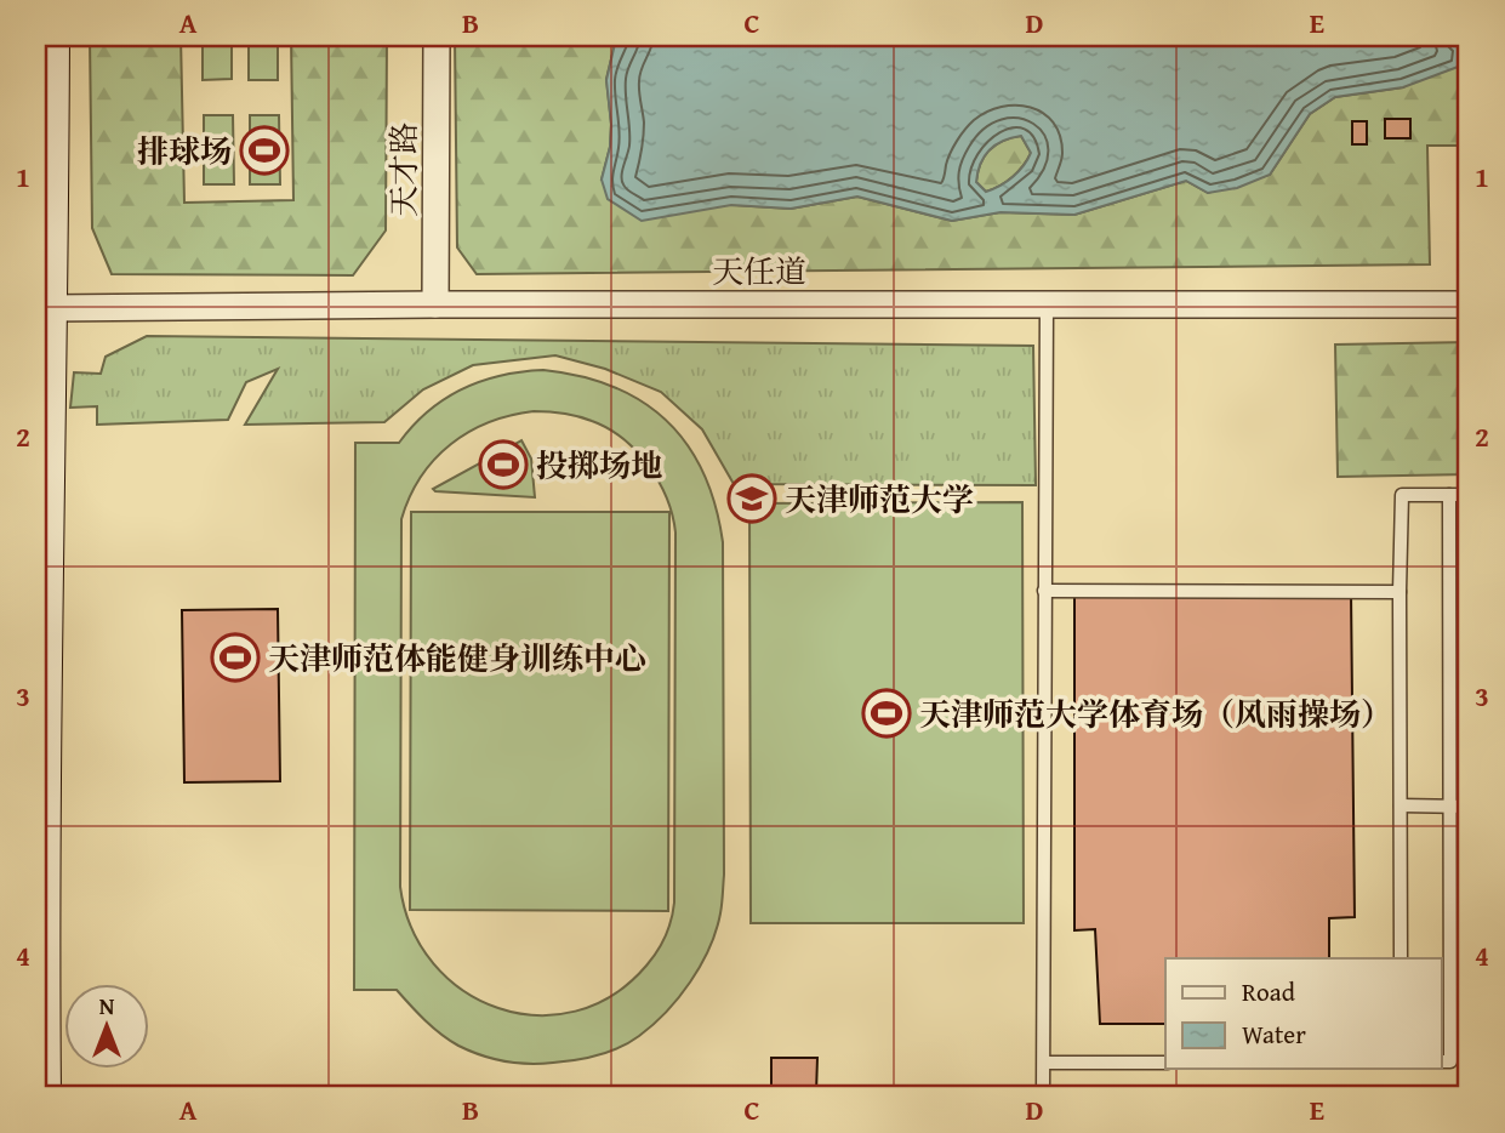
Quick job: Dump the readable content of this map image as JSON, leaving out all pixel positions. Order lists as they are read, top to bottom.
{
  "streets": {
    "street": ["天才路", "天任道"]
  },
  "crossings": [
    ["天才路", "天任道"]
  ],
  "places": {
    "sports": [
      "排球场",
      "投掷场地",
      "天津师范体能健身训练中心",
      "天津师范大学体育场（风雨操场）"
    ],
    "school or university": ["天津师范大学"]
  },
  "legend": ["Road", "Water"],
  "north": "top",
  "grid": {
    "columns": [
      "A",
      "B",
      "C",
      "D",
      "E"
    ],
    "rows": [
      "1",
      "2",
      "3",
      "4"
    ]
  }
}
